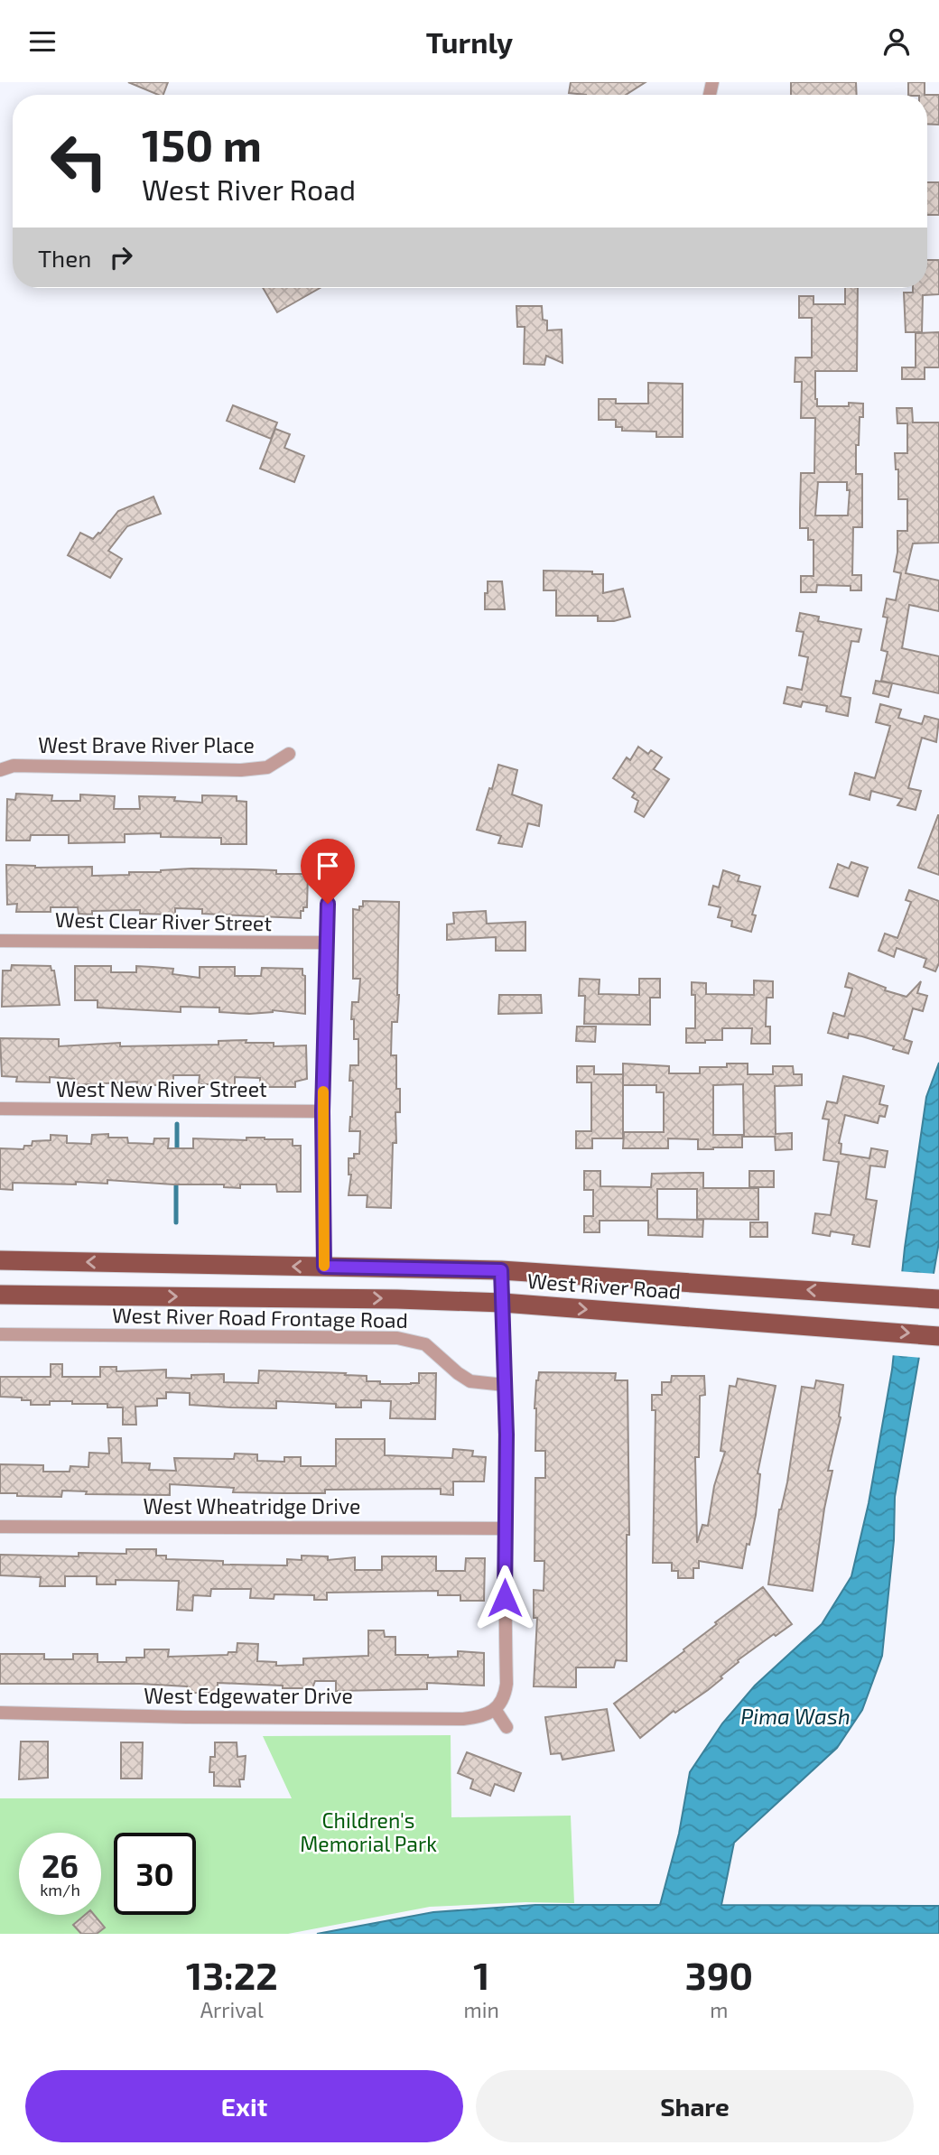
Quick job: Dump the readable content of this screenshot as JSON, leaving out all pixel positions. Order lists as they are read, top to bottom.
{
  "streets": {
    "main road": ["West River Road"],
    "street": [
      "West Brave River Place",
      "West Clear River Street",
      "West New River Street",
      "West River Road Frontage Road",
      "West Wheatridge Drive",
      "West Edgewater Drive"
    ]
  },
  "water": ["Pima Wash"],
  "parks": ["Children's Memorial Park"],
  "page": {
    "header": "Turnly",
    "turn": ["150 m", "West River Road"],
    "then": "Then",
    "speed": "26 km/h",
    "limit": "30",
    "eta": [
      "13:22",
      "Arrival",
      "1",
      "min",
      "390",
      "m"
    ],
    "buttons": ["Exit", "Share"]
  }
}
